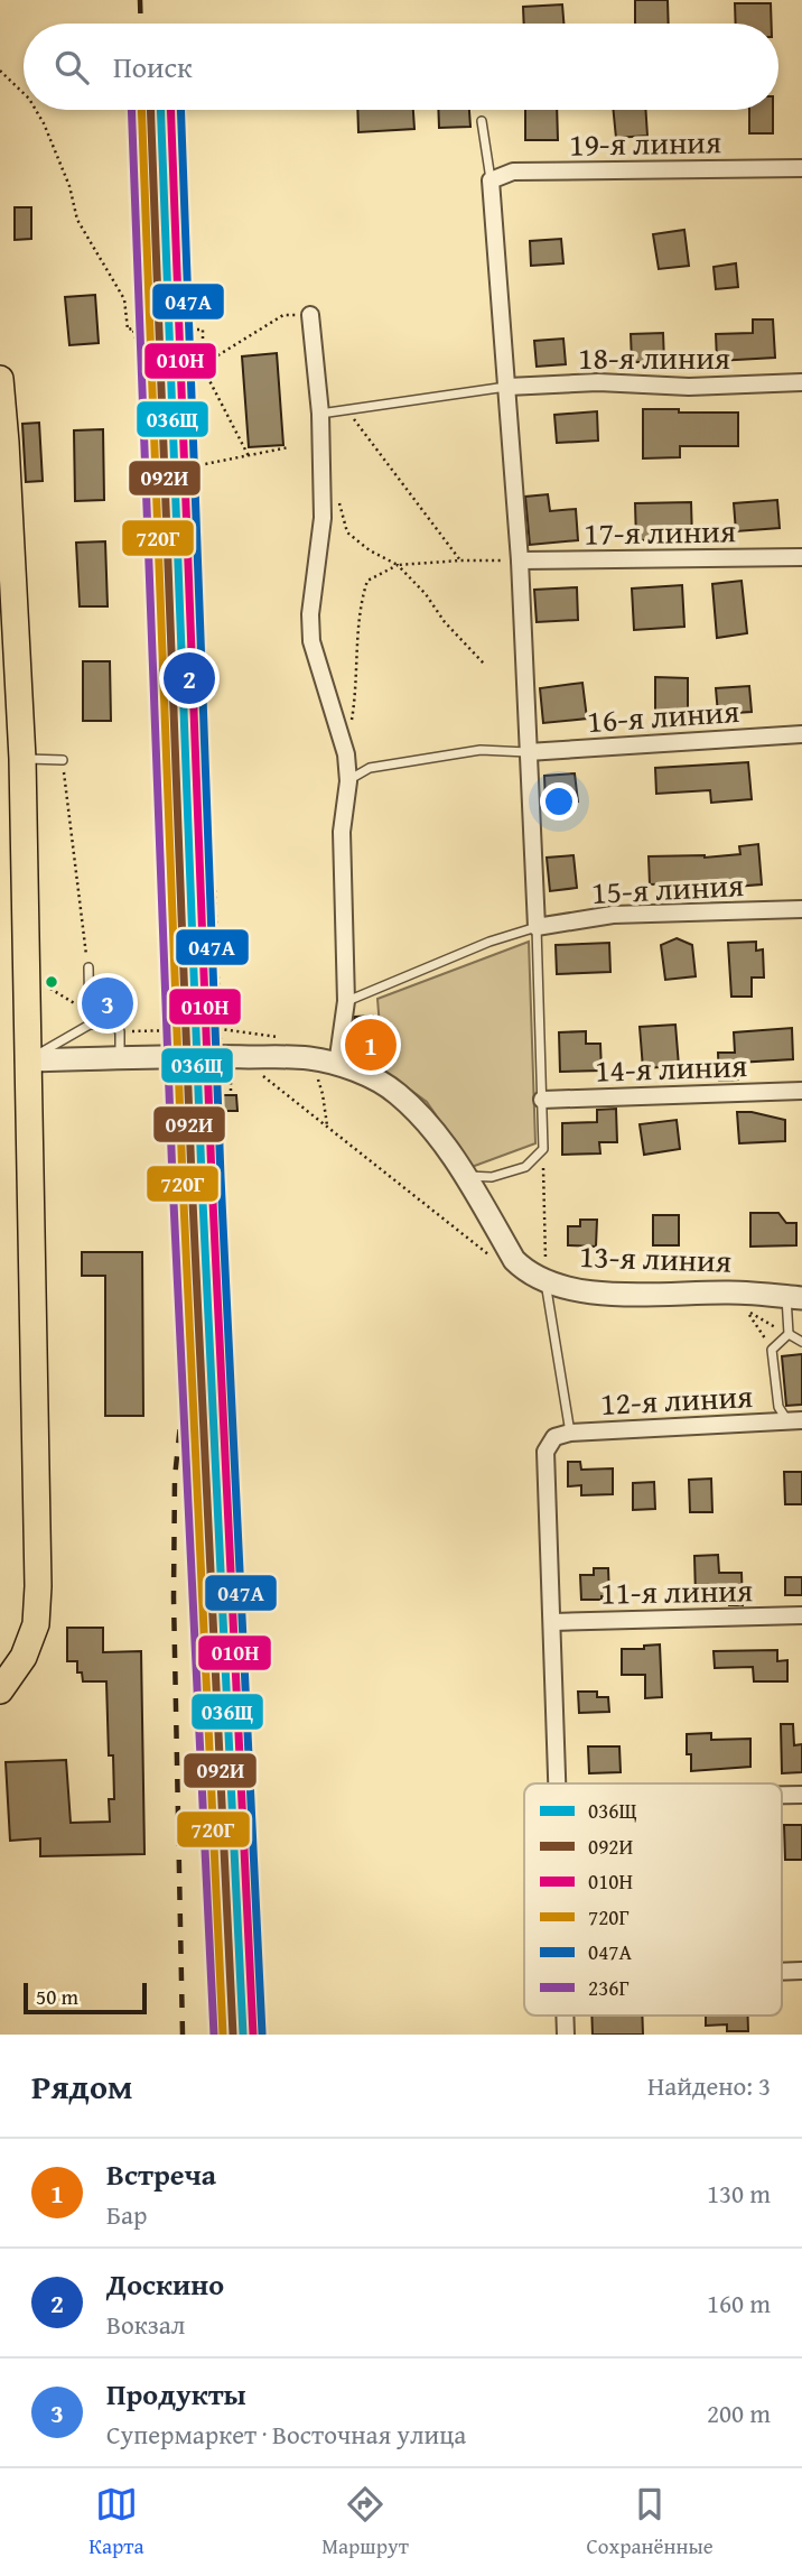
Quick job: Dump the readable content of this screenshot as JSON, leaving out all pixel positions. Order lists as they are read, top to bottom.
{
  "streets": {
    "street": [
      "19-я линия",
      "18-я линия",
      "17-я линия",
      "16-я линия",
      "15-я линия",
      "14-я линия",
      "13-я линия",
      "12-я линия",
      "11-я линия"
    ]
  },
  "lines": [
    "transit line 036Щ",
    "transit line 092И",
    "transit line 010Н",
    "transit line 720Г",
    "transit line 047А",
    "transit line 236Г"
  ],
  "legend": [
    "036Щ",
    "092И",
    "010Н",
    "720Г",
    "047А",
    "236Г"
  ],
  "scale_bar": "50 m",
  "page": {
    "search": "Поиск",
    "pins": ["2", "3", "1"],
    "scale": "50 m",
    "heading": ["Рядом", "Найдено: 3"],
    "list": [
      {
        "mark": "1",
        "name": "Встреча",
        "note": "Бар",
        "value": "130 m"
      },
      {
        "mark": "2",
        "name": "Доскино",
        "note": "Вокзал",
        "value": "160 m"
      },
      {
        "mark": "3",
        "name": "Продукты",
        "note": "Супермаркет · Восточная улица",
        "value": "200 m"
      }
    ],
    "nav": ["Карта", "Маршрут", "Сохранённые"]
  }
}
